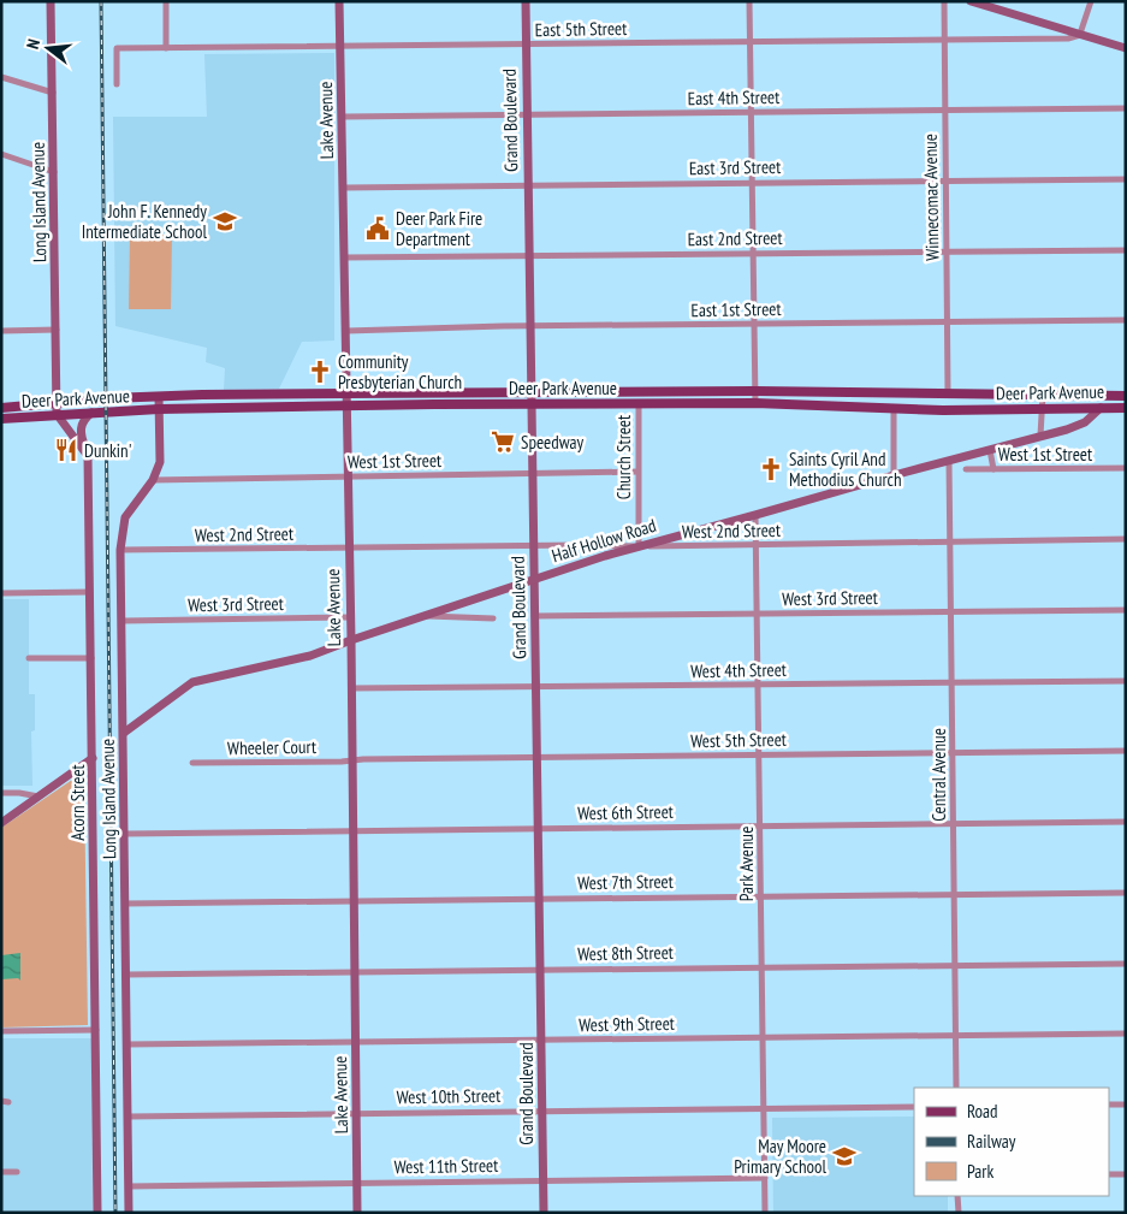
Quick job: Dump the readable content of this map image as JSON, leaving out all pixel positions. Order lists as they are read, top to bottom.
{
  "streets": {
    "main road": ["Deer Park Avenue"],
    "street": [
      "East 5th Street",
      "East 4th Street",
      "Lake Avenue",
      "Grand Boulevard",
      "East 3rd Street",
      "Winnecomac Avenue",
      "Long Island Avenue",
      "East 2nd Street",
      "East 1st Street",
      "West 1st Street",
      "Church Street",
      "West 2nd Street",
      "Half Hollow Road",
      "West 3rd Street",
      "West 4th Street",
      "West 5th Street",
      "Wheeler Court",
      "Central Avenue",
      "Acorn Street",
      "West 6th Street",
      "Park Avenue",
      "West 7th Street",
      "West 8th Street",
      "West 9th Street",
      "West 10th Street",
      "West 11th Street"
    ]
  },
  "crossings": [
    ["East 5th Street", "Lake Avenue"],
    ["East 5th Street", "Grand Boulevard"],
    ["East 5th Street", "Winnecomac Avenue"],
    ["East 4th Street", "Lake Avenue"],
    ["East 4th Street", "Grand Boulevard"],
    ["East 4th Street", "Winnecomac Avenue"],
    ["Lake Avenue", "East 3rd Street"],
    ["Lake Avenue", "East 2nd Street"],
    ["Lake Avenue", "East 1st Street"],
    ["Lake Avenue", "Deer Park Avenue"],
    ["Lake Avenue", "West 1st Street"],
    ["Lake Avenue", "West 2nd Street"],
    ["Lake Avenue", "Half Hollow Road"],
    ["Lake Avenue", "West 3rd Street"],
    ["Lake Avenue", "West 4th Street"],
    ["Lake Avenue", "West 5th Street"],
    ["Lake Avenue", "Wheeler Court"],
    ["Lake Avenue", "West 6th Street"],
    ["Lake Avenue", "West 7th Street"],
    ["Lake Avenue", "West 8th Street"],
    ["Lake Avenue", "West 9th Street"],
    ["Lake Avenue", "West 10th Street"],
    ["Lake Avenue", "West 11th Street"],
    ["Grand Boulevard", "East 3rd Street"],
    ["Grand Boulevard", "East 2nd Street"],
    ["Grand Boulevard", "East 1st Street"],
    ["Grand Boulevard", "Deer Park Avenue"],
    ["Grand Boulevard", "West 1st Street"],
    ["Grand Boulevard", "West 2nd Street"],
    ["Grand Boulevard", "Half Hollow Road"],
    ["Grand Boulevard", "West 3rd Street"],
    ["Grand Boulevard", "West 4th Street"],
    ["Grand Boulevard", "West 5th Street"],
    ["Grand Boulevard", "West 6th Street"],
    ["Grand Boulevard", "West 7th Street"],
    ["Grand Boulevard", "West 8th Street"],
    ["Grand Boulevard", "West 9th Street"],
    ["Grand Boulevard", "West 10th Street"],
    ["Grand Boulevard", "West 11th Street"],
    ["East 3rd Street", "Winnecomac Avenue"],
    ["Winnecomac Avenue", "East 2nd Street"],
    ["Winnecomac Avenue", "East 1st Street"],
    ["Winnecomac Avenue", "Deer Park Avenue"],
    ["Long Island Avenue", "Deer Park Avenue"],
    ["Long Island Avenue", "West 1st Street"],
    ["Long Island Avenue", "West 2nd Street"],
    ["Long Island Avenue", "Half Hollow Road"],
    ["Long Island Avenue", "West 3rd Street"],
    ["Long Island Avenue", "West 6th Street"],
    ["Long Island Avenue", "West 7th Street"],
    ["Long Island Avenue", "West 8th Street"],
    ["Long Island Avenue", "West 9th Street"],
    ["Long Island Avenue", "West 10th Street"],
    ["Long Island Avenue", "West 11th Street"],
    ["Deer Park Avenue", "Church Street"],
    ["Deer Park Avenue", "Half Hollow Road"],
    ["Deer Park Avenue", "Acorn Street"],
    ["West 1st Street", "Church Street"],
    ["Church Street", "West 2nd Street"],
    ["Church Street", "Half Hollow Road"],
    ["West 2nd Street", "Half Hollow Road"],
    ["West 2nd Street", "Central Avenue"],
    ["West 2nd Street", "Park Avenue"],
    ["Half Hollow Road", "Central Avenue"],
    ["Half Hollow Road", "Park Avenue"],
    ["West 3rd Street", "Central Avenue"],
    ["West 3rd Street", "Park Avenue"],
    ["West 4th Street", "Central Avenue"],
    ["West 4th Street", "Park Avenue"],
    ["West 5th Street", "Wheeler Court"],
    ["West 5th Street", "Central Avenue"],
    ["West 5th Street", "Park Avenue"],
    ["Central Avenue", "West 6th Street"],
    ["Central Avenue", "West 7th Street"],
    ["Central Avenue", "West 8th Street"],
    ["Central Avenue", "West 9th Street"],
    ["West 6th Street", "Park Avenue"],
    ["Park Avenue", "West 7th Street"],
    ["Park Avenue", "West 8th Street"],
    ["Park Avenue", "West 9th Street"],
    ["Park Avenue", "West 10th Street"],
    ["Park Avenue", "West 11th Street"]
  ],
  "places": {
    "school or university": ["John F. Kennedy Intermediate School", "May Moore Primary School"],
    "public building": ["Deer Park Fire Department"],
    "church": ["Community Presbyterian Church", "Saints Cyril And Methodius Church"],
    "supermarket": ["Speedway"],
    "restaurant": ["Dunkin'"]
  },
  "legend": ["Road", "Railway", "Park"],
  "north": "left"
}
